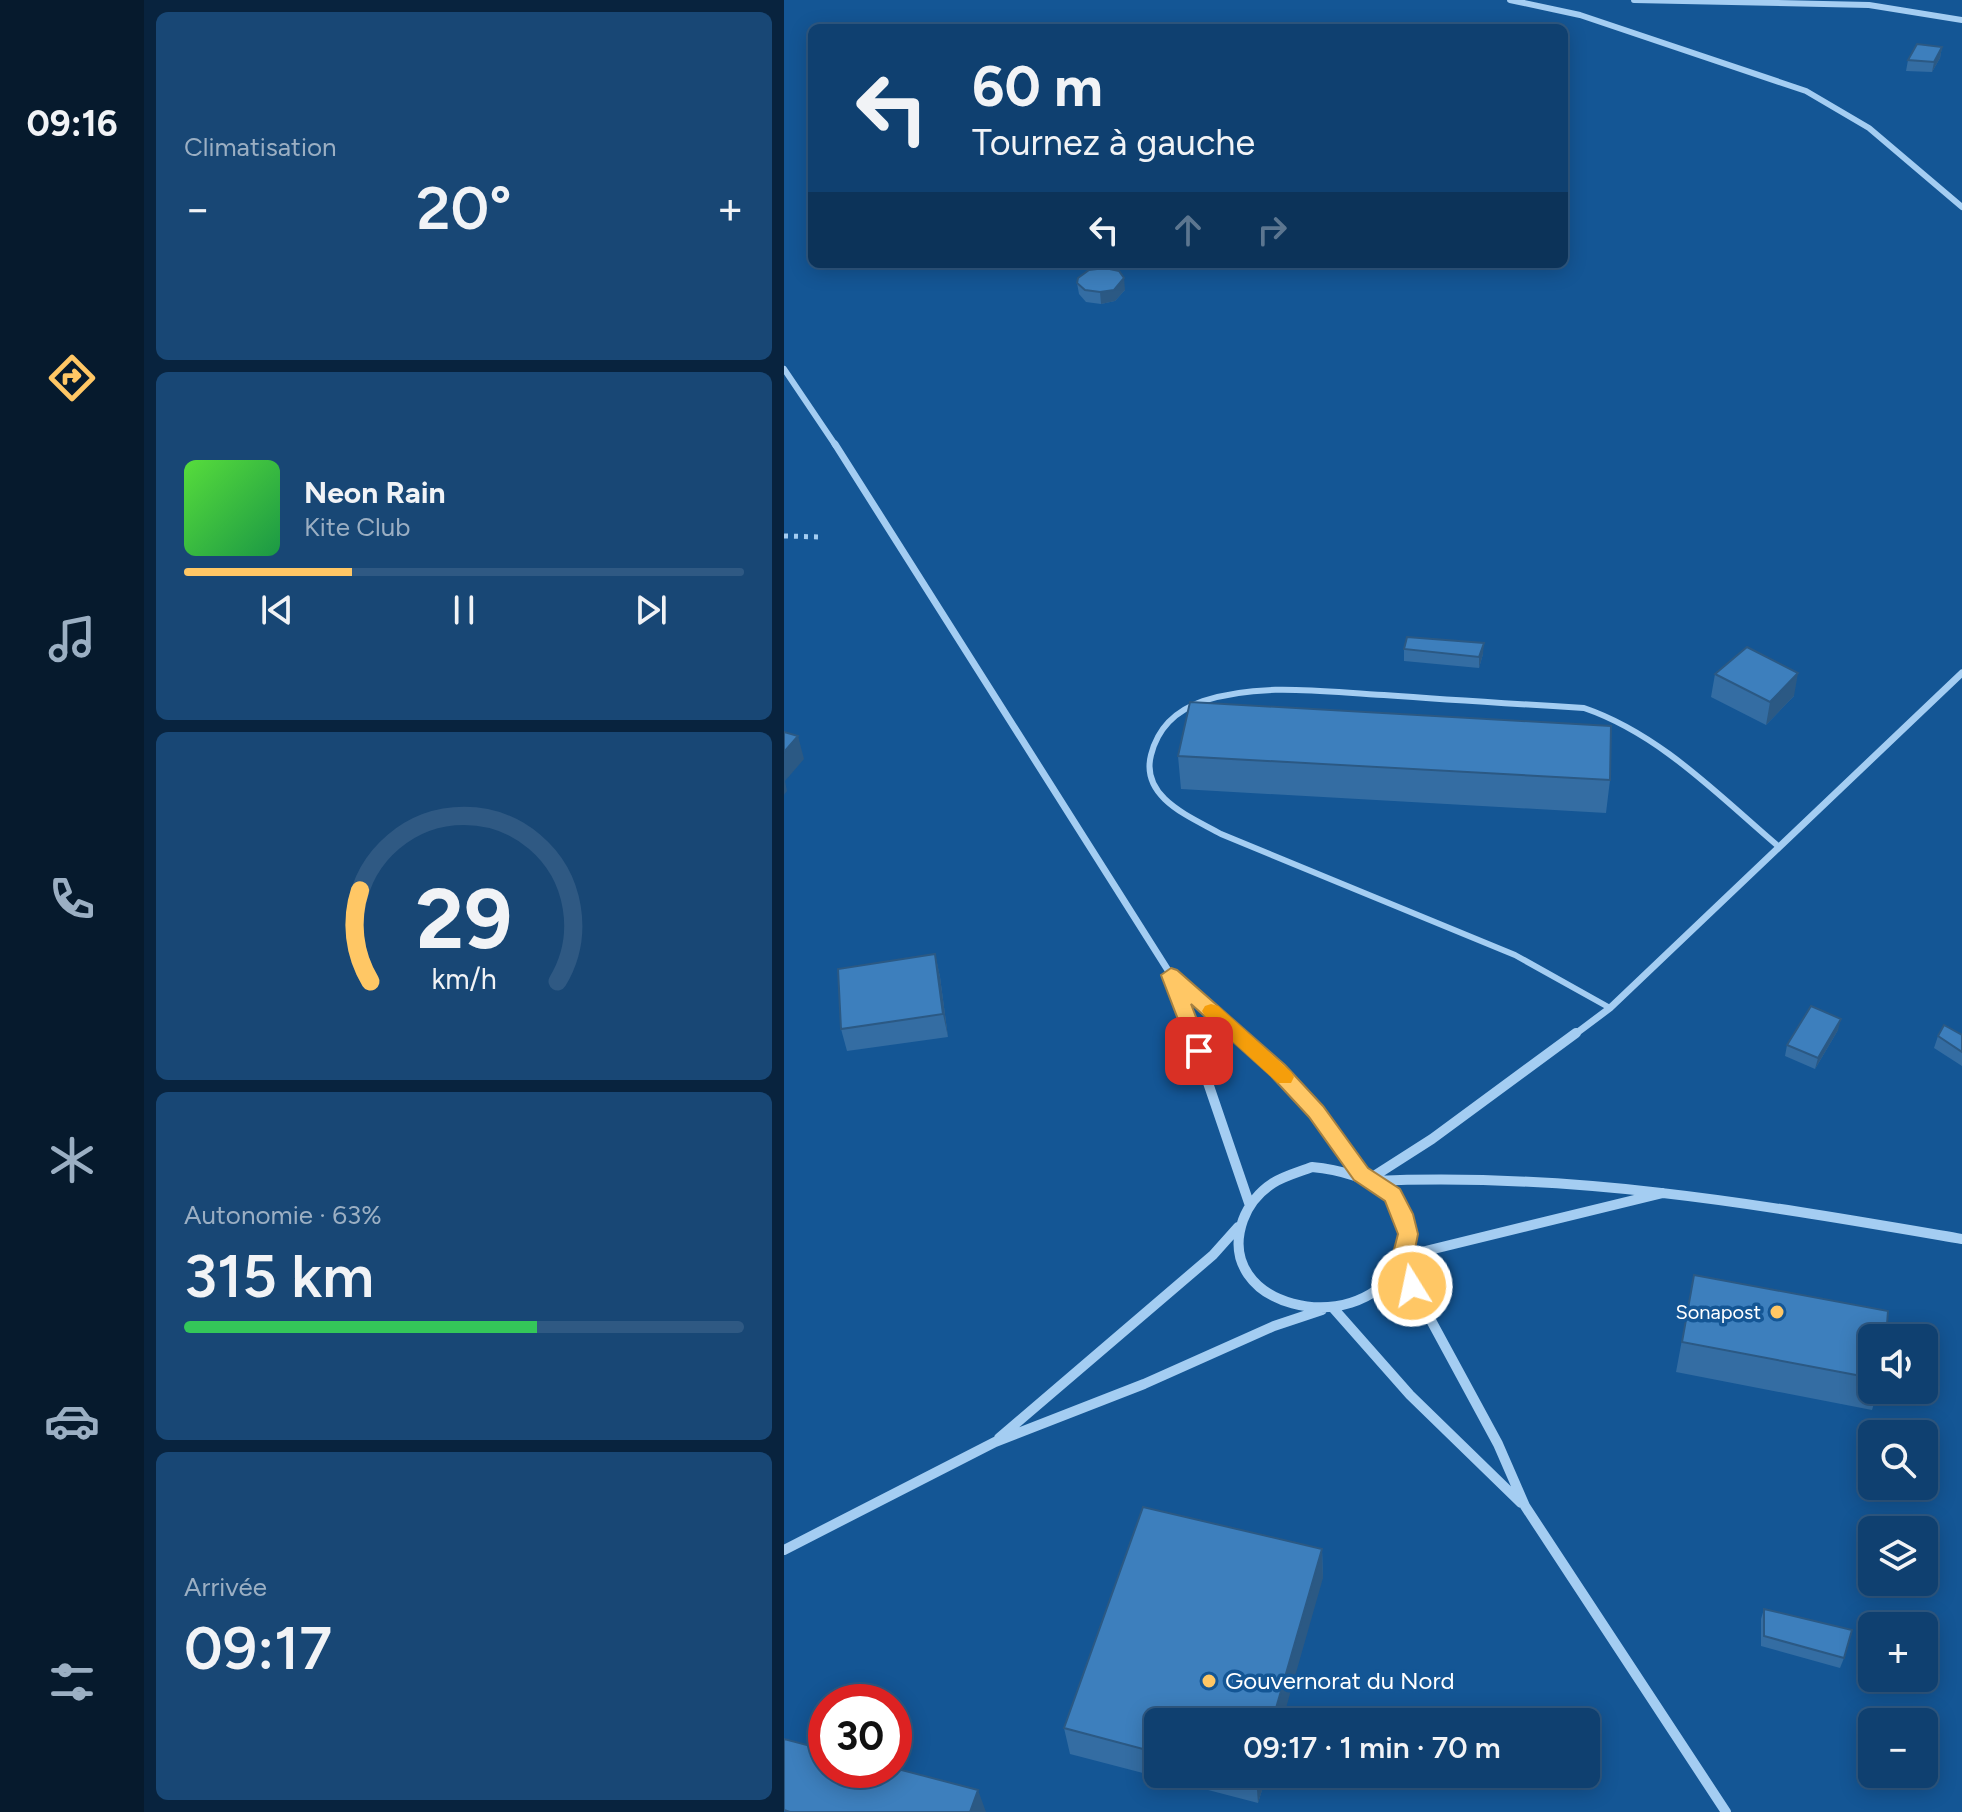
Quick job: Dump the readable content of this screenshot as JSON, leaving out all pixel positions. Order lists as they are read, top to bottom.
{
  "places": ["Sonapost", "Gouvernorat du Nord"],
  "page": {
    "tabs": "09:16",
    "tile": [
      "Climatisation",
      ["Autonomie · 63%", "315 km"],
      ["Arrivée", "09:17"]
    ],
    "turn": ["60 m", "Tournez à gauche"],
    "heat": ["−", "20°", "+"],
    "song": ["Neon Rain", "Kite Club"],
    "map_buttons": ["+", "−"],
    "limit": "30",
    "trip": "09:17 · 1 min · 70 m",
    "gauge": ["29", "km/h"]
  }
}
